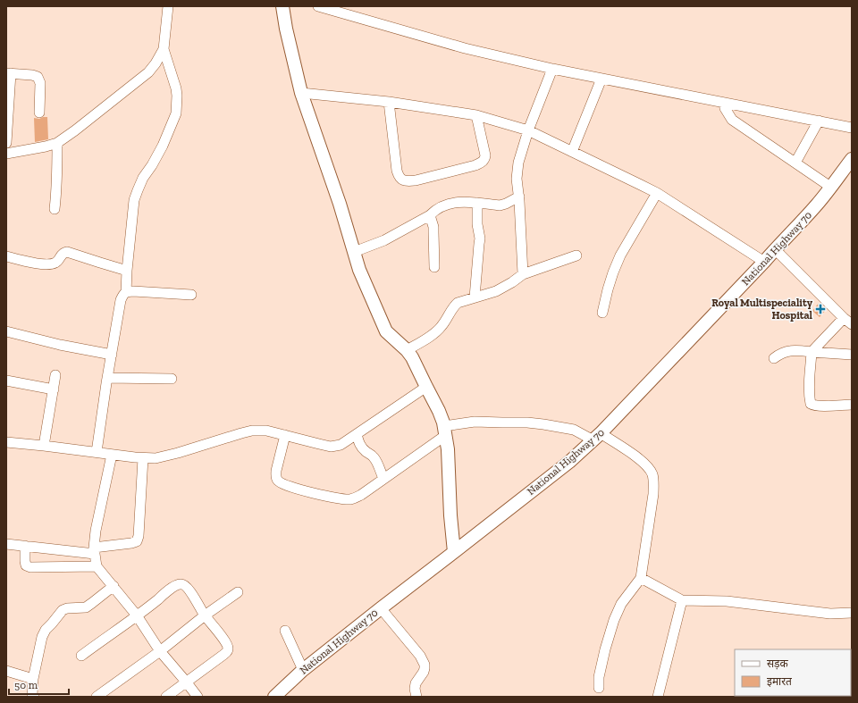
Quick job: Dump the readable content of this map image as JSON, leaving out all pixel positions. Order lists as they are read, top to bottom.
{
  "streets": {
    "main road": ["National Highway 70"]
  },
  "places": {
    "health": ["Royal Multispeciality Hospital"]
  },
  "legend": ["सड़क", "इमारत"],
  "scale_bar": "50 m"
}
